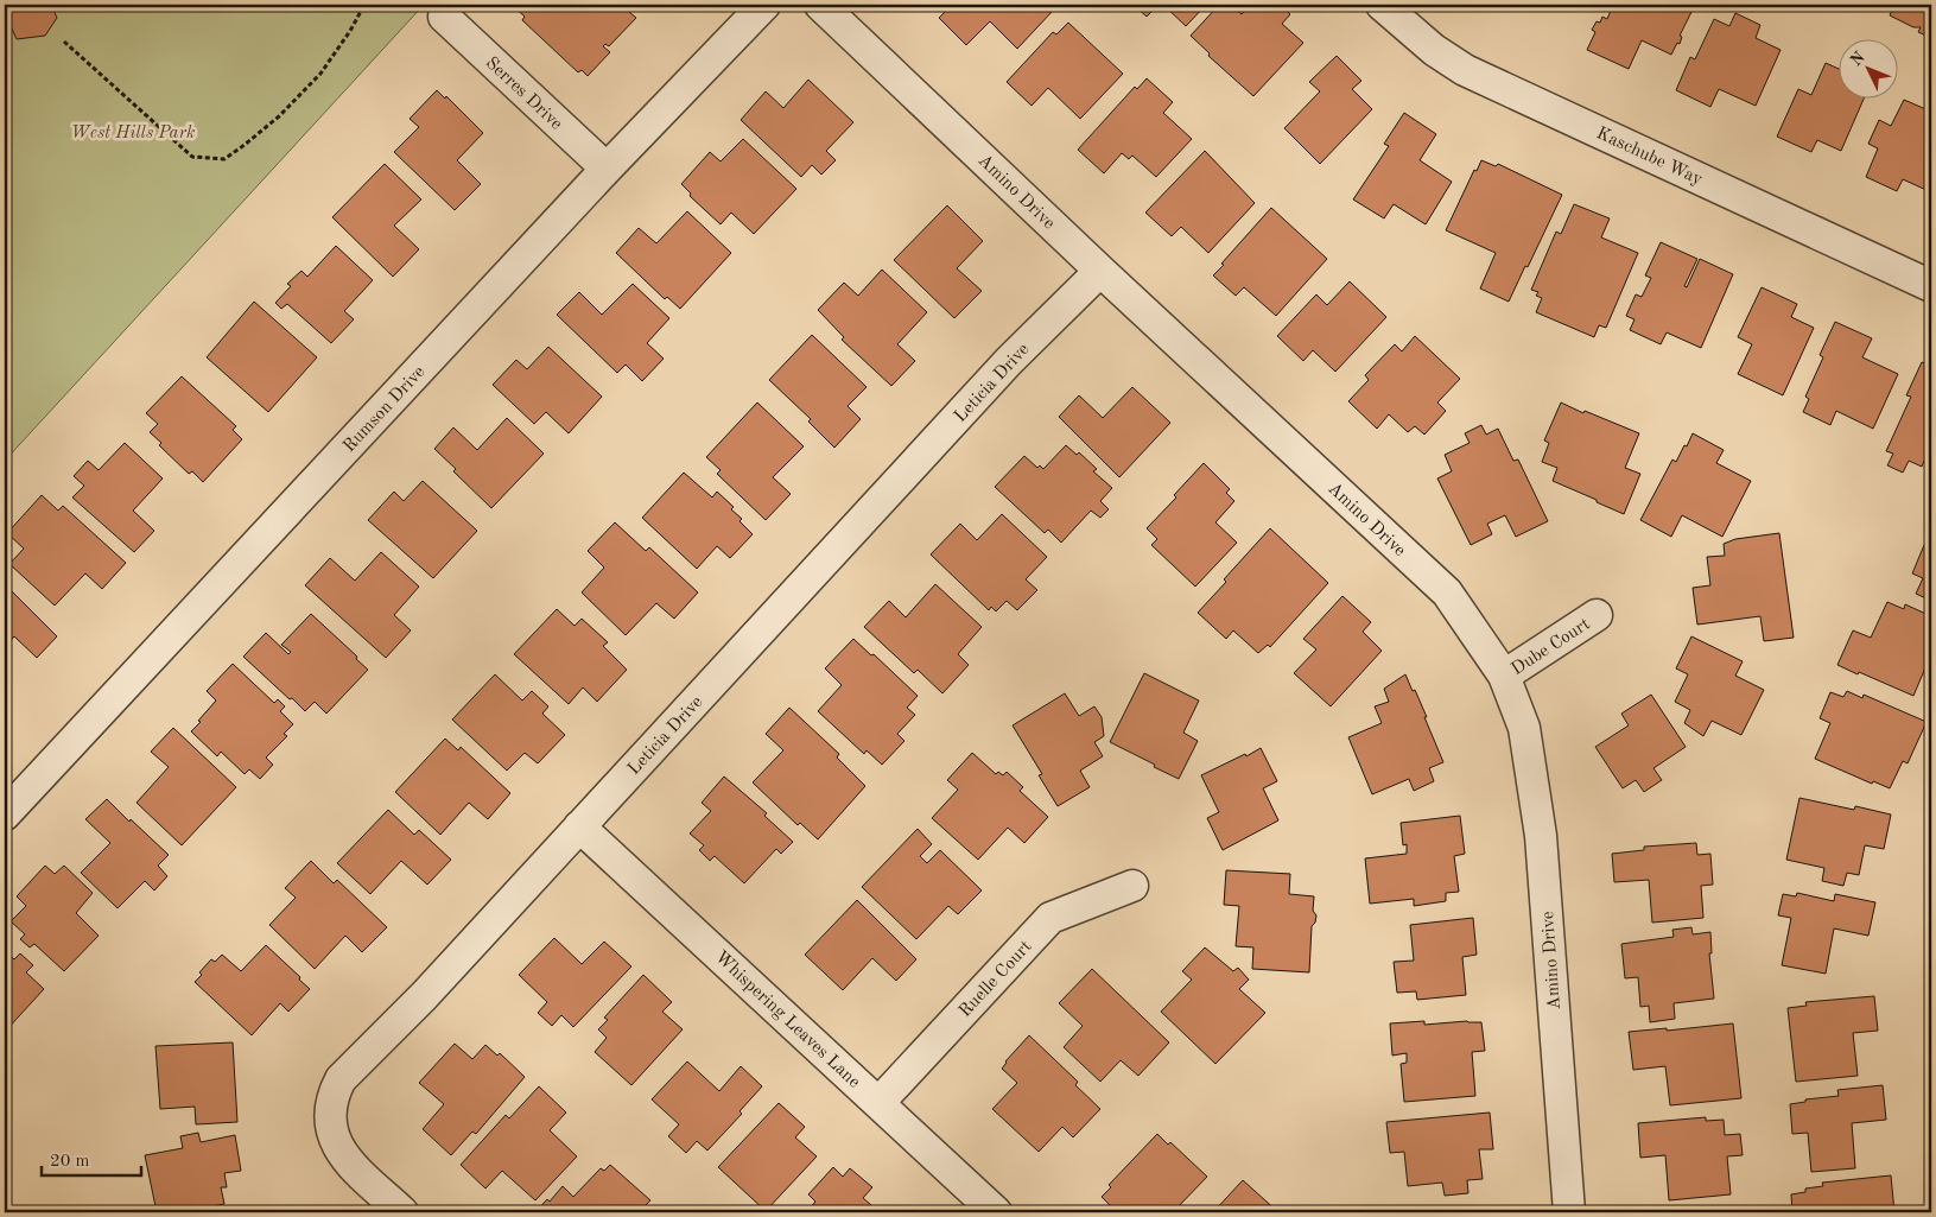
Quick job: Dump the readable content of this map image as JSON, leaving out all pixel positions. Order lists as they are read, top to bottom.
{
  "streets": {
    "street": [
      "Serres Drive",
      "Kaschube Way",
      "Amino Drive",
      "Leticia Drive",
      "Rumson Drive",
      "Dube Court",
      "Ruelle Court",
      "Whispering Leaves Lane"
    ]
  },
  "crossings": [
    ["Serres Drive", "Rumson Drive"],
    ["Amino Drive", "Leticia Drive"],
    ["Amino Drive", "Dube Court"],
    ["Leticia Drive", "Whispering Leaves Lane"],
    ["Ruelle Court", "Whispering Leaves Lane"]
  ],
  "parks": ["West Hills Park"],
  "scale_bar": "20 m",
  "north": "top left"
}
